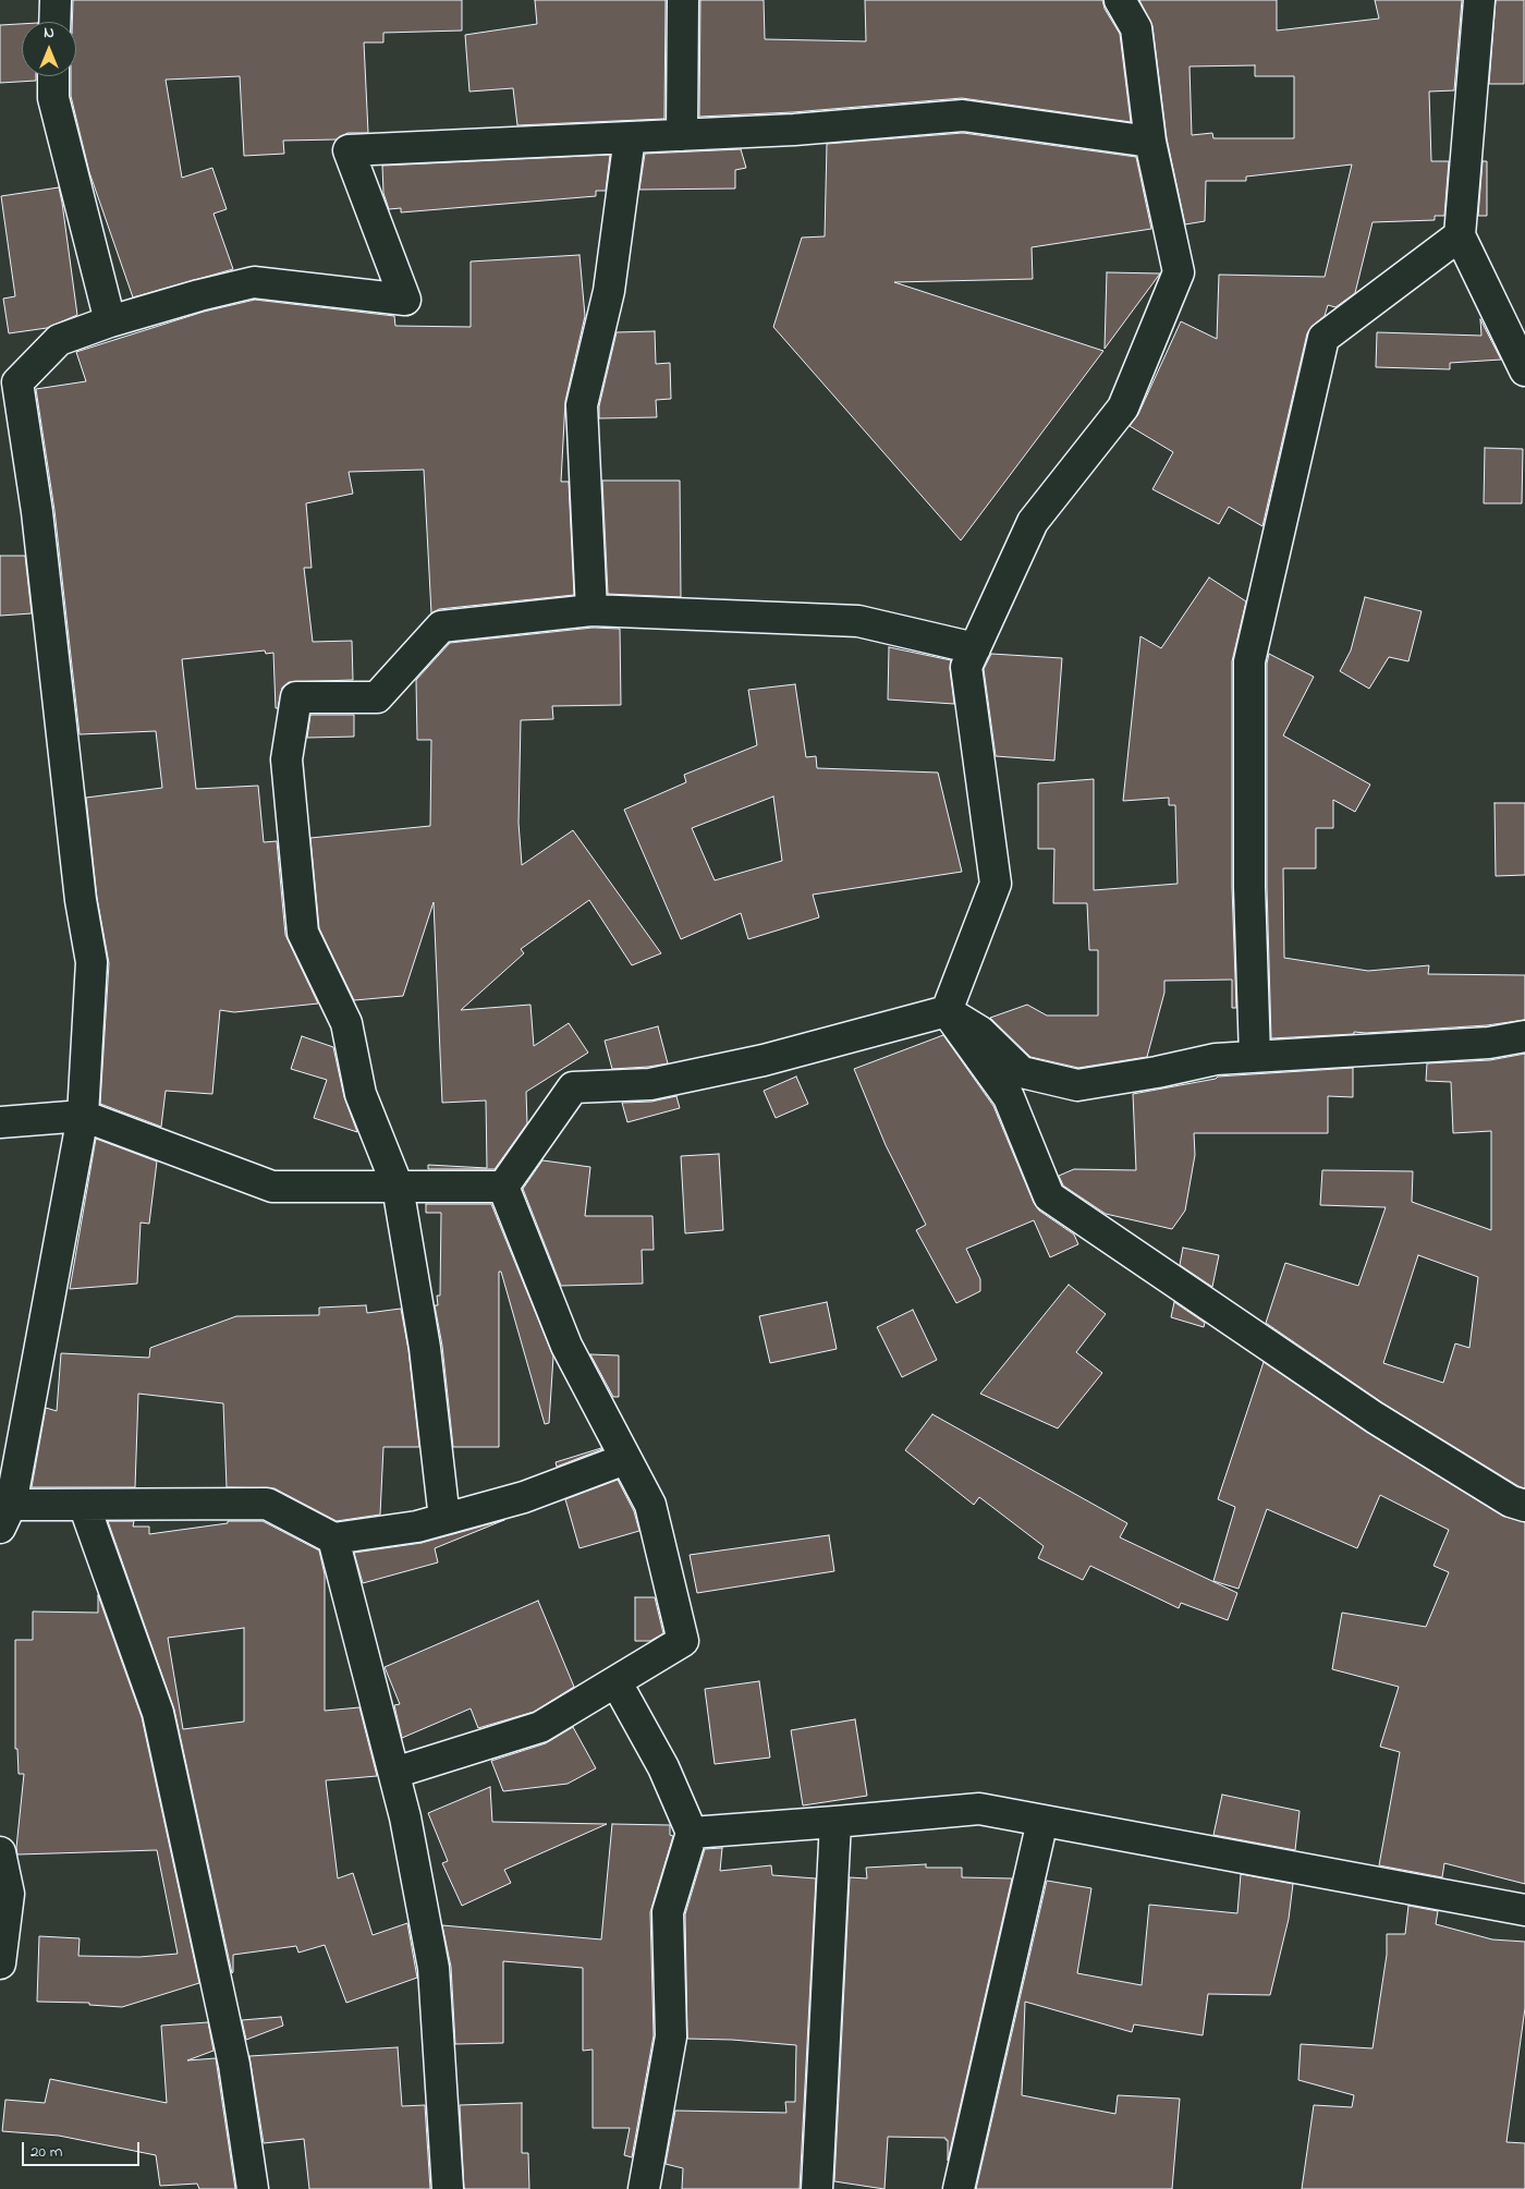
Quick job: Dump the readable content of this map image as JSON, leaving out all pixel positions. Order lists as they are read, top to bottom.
{
  "scale_bar": "20 m",
  "north": "top"
}
